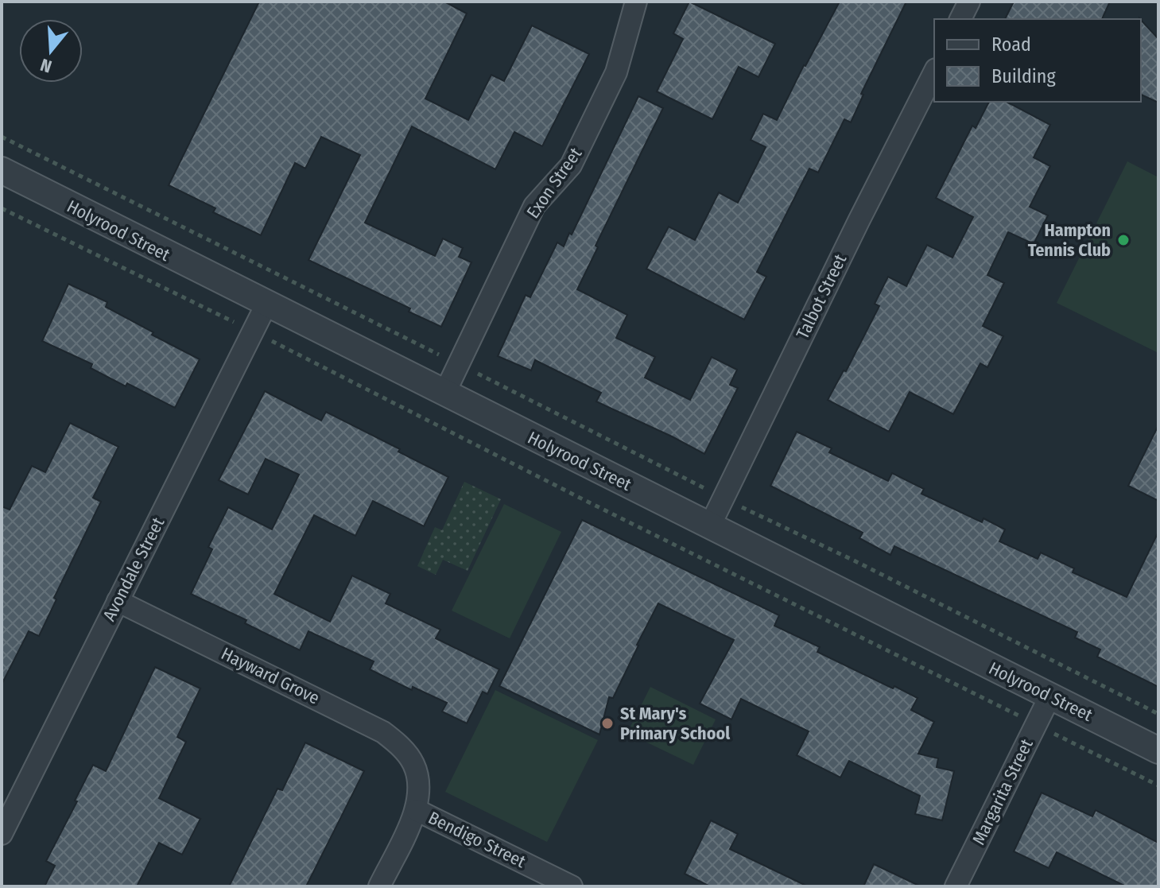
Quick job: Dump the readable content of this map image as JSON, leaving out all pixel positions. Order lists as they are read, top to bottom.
{
  "streets": {
    "street": [
      "Exon Street",
      "Holyrood Street",
      "Talbot Street",
      "Avondale Street",
      "Hayward Grove",
      "Margarita Street",
      "Bendigo Street"
    ]
  },
  "crossings": [
    ["Exon Street", "Holyrood Street"],
    ["Holyrood Street", "Talbot Street"],
    ["Holyrood Street", "Avondale Street"],
    ["Holyrood Street", "Margarita Street"],
    ["Avondale Street", "Hayward Grove"],
    ["Hayward Grove", "Bendigo Street"]
  ],
  "places": ["Hampton Tennis Club", "St Mary's Primary School"],
  "legend": ["Road", "Building"],
  "north": "bottom"
}
